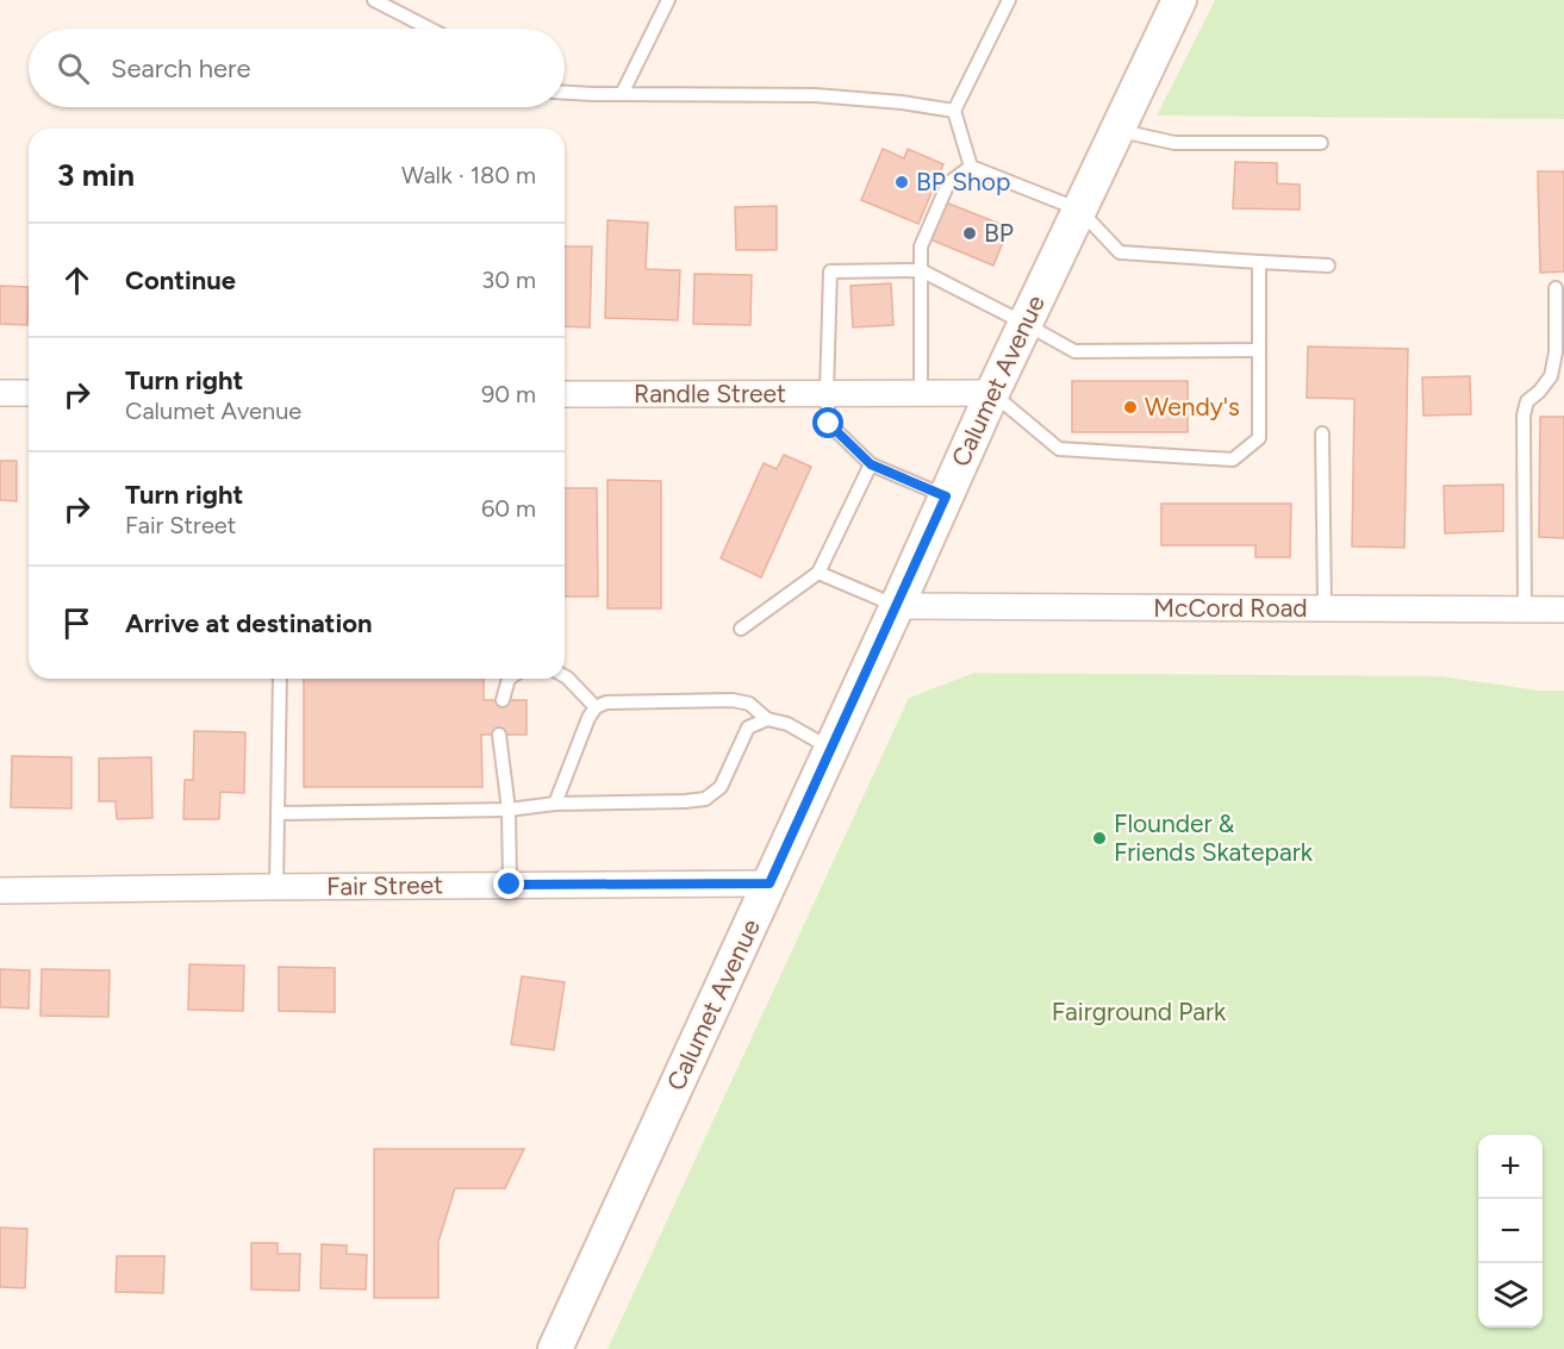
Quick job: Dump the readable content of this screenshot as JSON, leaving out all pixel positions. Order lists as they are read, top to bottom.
{
  "streets": {
    "main road": ["Calumet Avenue"],
    "street": ["Randle Street", "McCord Road", "Fair Street"]
  },
  "crossings": [
    ["Calumet Avenue", "Randle Street"],
    ["Calumet Avenue", "McCord Road"],
    ["Calumet Avenue", "Fair Street"]
  ],
  "parks": ["Fairground Park"],
  "places": [
    "BP Shop",
    "BP",
    "Wendy's",
    "Flounder & Friends Skatepark"
  ],
  "page": {
    "search": "Search here",
    "heading": ["3 min", "Walk · 180 m"],
    "list": [
      ["Continue", "30 m"],
      ["Turn right", "Calumet Avenue", "90 m"],
      ["Turn right", "Fair Street", "60 m"],
      "Arrive at destination"
    ],
    "map_buttons": ["+", "−"]
  }
}
